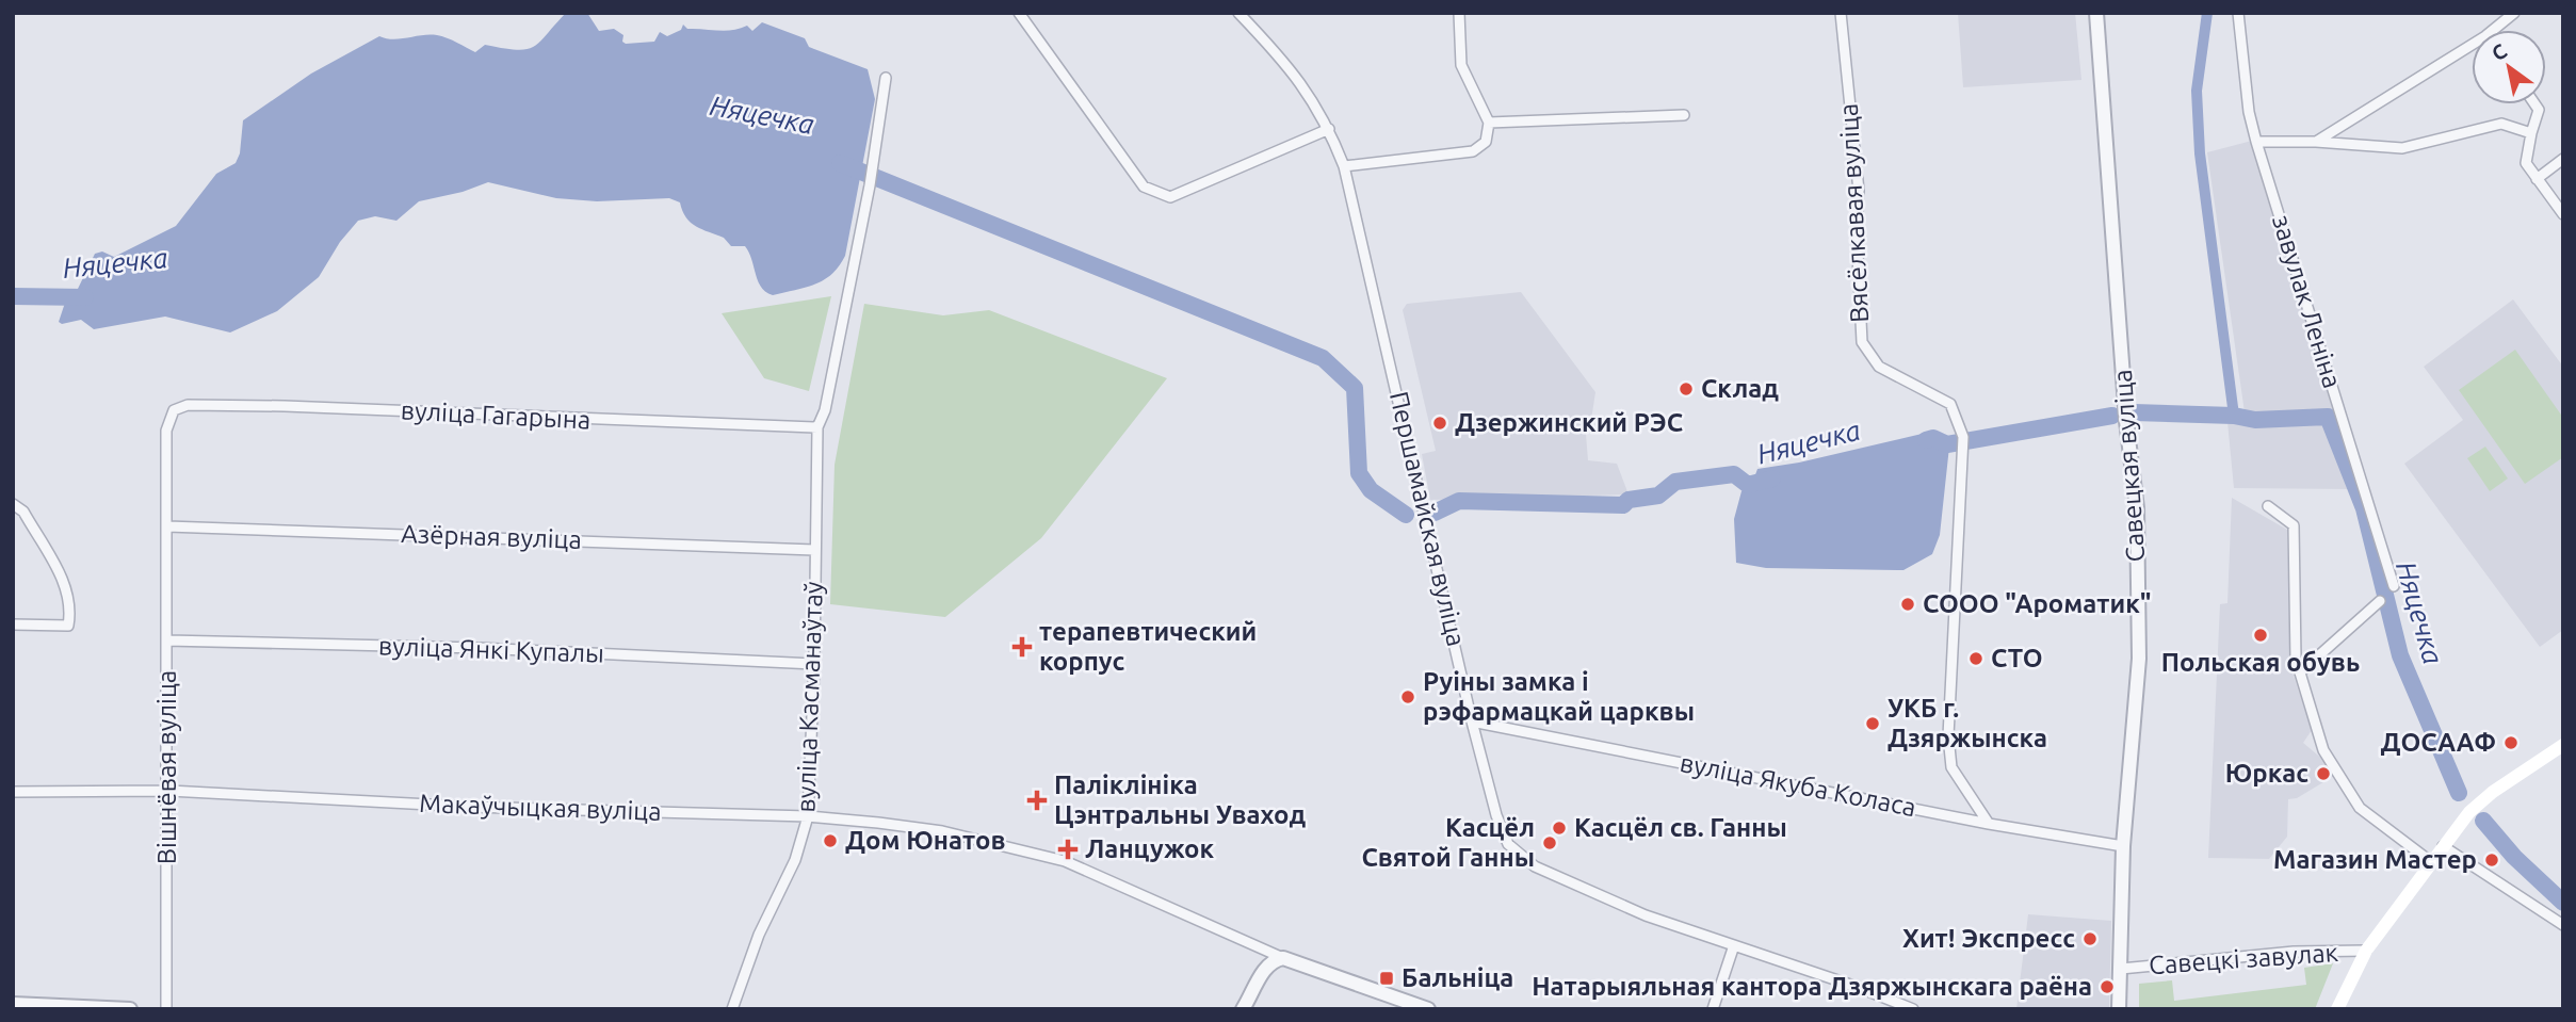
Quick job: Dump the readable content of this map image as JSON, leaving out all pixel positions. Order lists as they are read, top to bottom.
{
  "streets": {
    "street": [
      "Вясёлкавая вуліца",
      "завулак Леніна",
      "вуліца Гагарына",
      "Савецкая вуліца",
      "Першамайская вуліца",
      "Азёрная вуліца",
      "вуліца Янкі Купалы",
      "вуліца Касманаўтаў",
      "Вішнёвая вуліца",
      "вуліца Якуба Коласа",
      "Макаўчыцкая вуліца",
      "Савецкі завулак"
    ]
  },
  "crossings": [
    ["Вясёлкавая вуліца", "вуліца Якуба Коласа"],
    ["вуліца Гагарына", "вуліца Касманаўтаў"],
    ["вуліца Гагарына", "Вішнёвая вуліца"],
    ["Савецкая вуліца", "вуліца Якуба Коласа"],
    ["Савецкая вуліца", "Савецкі завулак"],
    ["Першамайская вуліца", "вуліца Якуба Коласа"],
    ["Азёрная вуліца", "вуліца Касманаўтаў"],
    ["Азёрная вуліца", "Вішнёвая вуліца"],
    ["вуліца Янкі Купалы", "вуліца Касманаўтаў"],
    ["вуліца Янкі Купалы", "Вішнёвая вуліца"],
    ["вуліца Касманаўтаў", "Макаўчыцкая вуліца"],
    ["Вішнёвая вуліца", "Макаўчыцкая вуліца"]
  ],
  "water": ["Няцечка"],
  "places": {
    "other": [
      "Склад",
      "Дзержинский РЭС",
      "СООО \"Ароматик\"",
      "Польская обувь",
      "СТО",
      "Руіны замка і рэфармацкай царквы",
      "УКБ г. Дзяржынска",
      "ДОСААФ",
      "Юркас",
      "Касцёл св. Ганны",
      "Дом Юнатов",
      "Касцёл Святой Ганны",
      "Магазин Мастер",
      "Хит! Экспресс",
      "Натарыяльная кантора Дзяржынскага раёна"
    ],
    "health": ["терапевтический корпус", "Паліклініка Цэнтральны Уваход", "Ланцужок"],
    "transit": ["Бальніца"]
  },
  "north": "top left"
}
